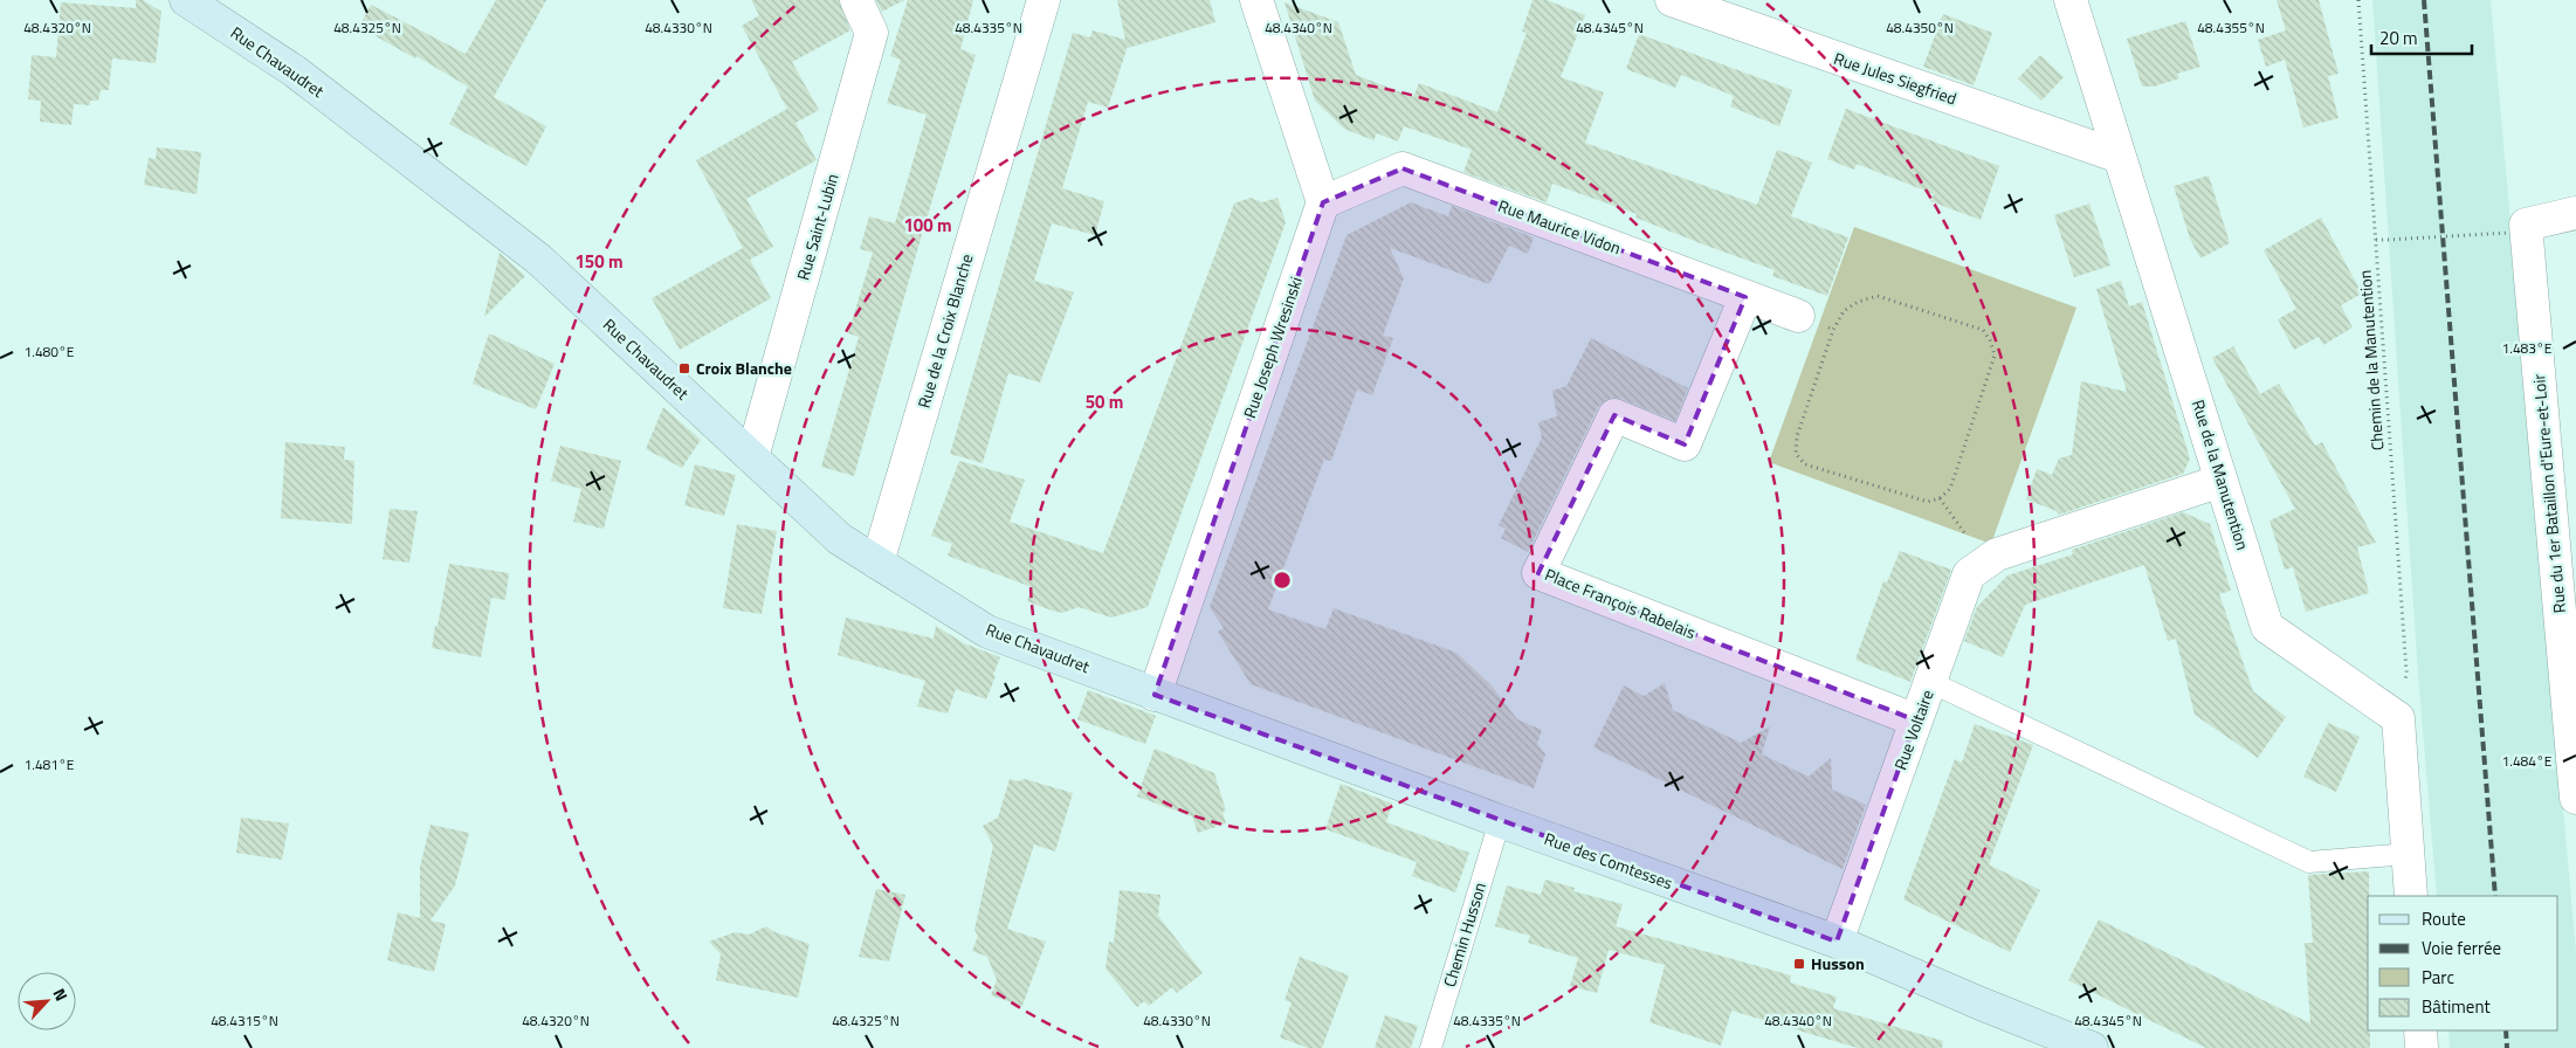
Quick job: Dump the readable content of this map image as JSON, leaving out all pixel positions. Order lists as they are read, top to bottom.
{
  "streets": {
    "street": [
      "Rue Chavaudret",
      "Rue Jules Siegfried",
      "Rue Saint-Lubin",
      "Rue Maurice Vidon",
      "Rue de la Croix Blanche",
      "Rue Joseph Wresinski",
      "Rue de la Manutention",
      "Rue du 1er Bataillon d'Eure-et-Loir",
      "Place François Rabelais",
      "Rue Voltaire",
      "Rue des Comtesses"
    ],
    "lane": ["Chemin Husson"],
    "path": ["Chemin de la Manutention"]
  },
  "crossings": [
    ["Rue Chavaudret", "Rue Saint-Lubin"],
    ["Rue Chavaudret", "Rue de la Croix Blanche"],
    ["Rue Chavaudret", "Rue des Comtesses"],
    ["Rue Jules Siegfried", "Rue de la Manutention"],
    ["Rue Maurice Vidon", "Rue Joseph Wresinski"],
    ["Rue Maurice Vidon", "Place François Rabelais"],
    ["Rue Joseph Wresinski", "Rue des Comtesses"],
    ["Chemin de la Manutention", "Rue de la Manutention"],
    ["Rue de la Manutention", "Rue Voltaire"],
    ["Place François Rabelais", "Rue Voltaire"],
    ["Rue Voltaire", "Rue des Comtesses"],
    ["Rue des Comtesses", "Chemin Husson"]
  ],
  "places": {
    "transit": ["Croix Blanche", "Husson"]
  },
  "legend": [
    "Route",
    "Voie ferrée",
    "Parc",
    "Bâtiment"
  ],
  "scale_bar": "20 m",
  "north": "top right",
  "coordinates": [
    "48.4320°N",
    "48.4325°N",
    "48.4330°N",
    "48.4335°N",
    "48.4340°N",
    "48.4355°N",
    "48.4345°N",
    "48.4350°N",
    "1.483°E",
    "1.480°E",
    "1.484°E",
    "1.481°E",
    "48.4315°N"
  ],
  "rings": ["100 m", "150 m", "50 m"]
}
